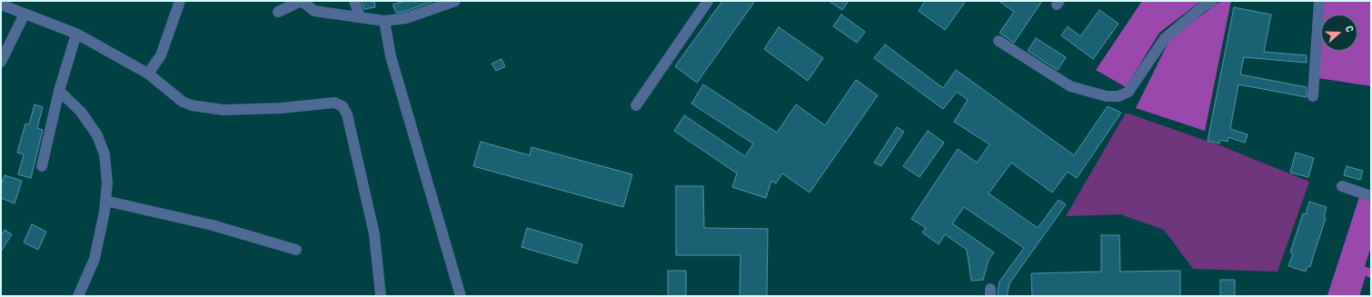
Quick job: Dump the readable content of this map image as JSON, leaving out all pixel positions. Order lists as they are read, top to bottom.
{
  "north": "right"
}
